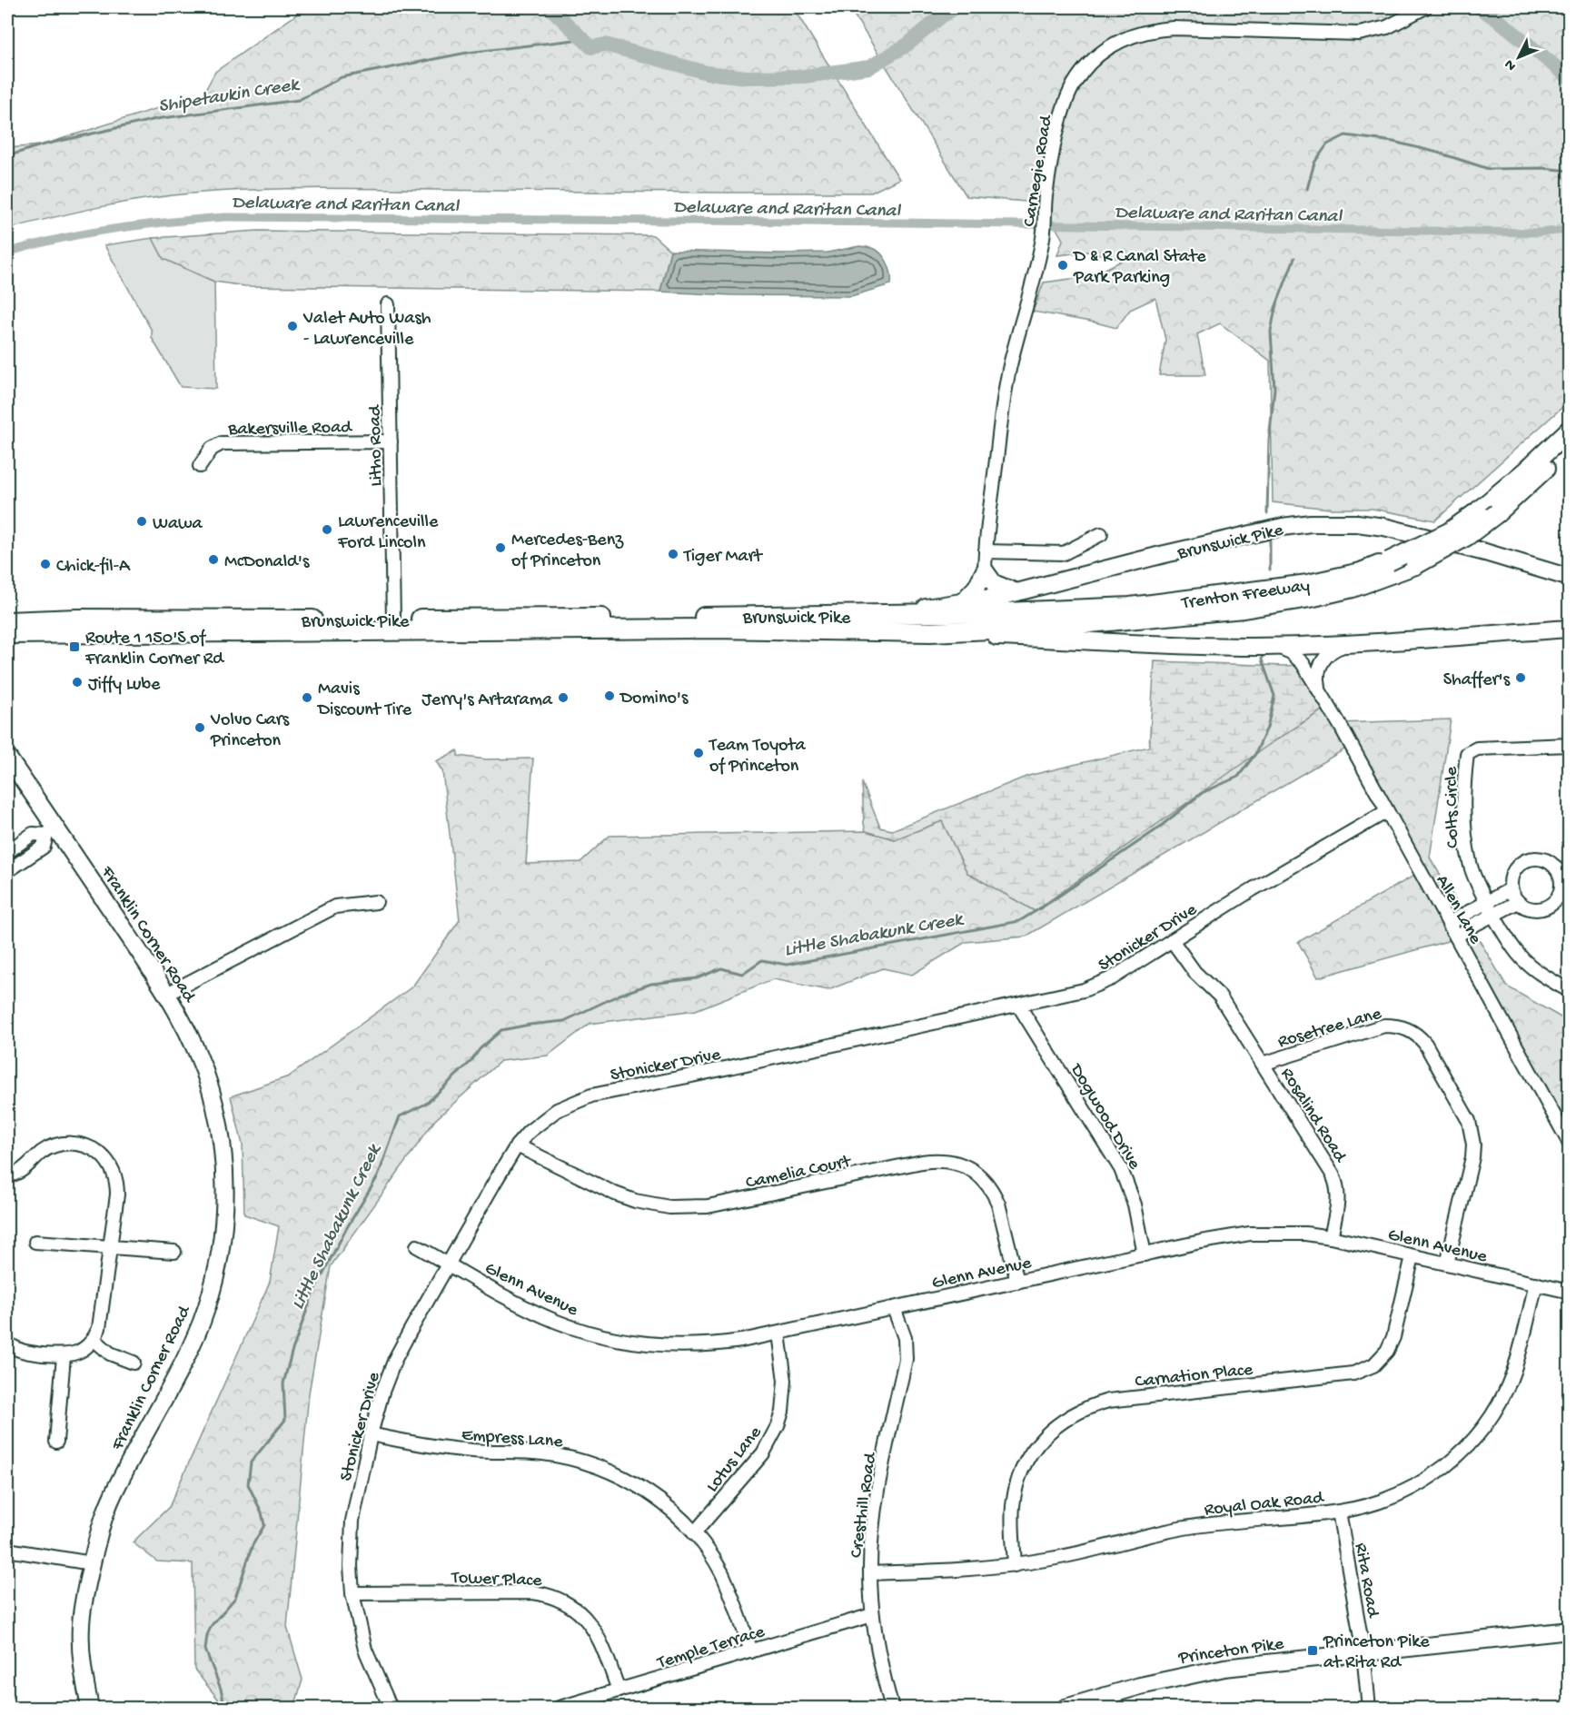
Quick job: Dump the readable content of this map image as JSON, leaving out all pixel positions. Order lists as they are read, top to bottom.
{
  "streets": {
    "highway": ["Brunswick Pike", "Trenton Freeway"],
    "main road": ["Franklin Corner Road", "Princeton Pike"],
    "street": [
      "Carnegie Road",
      "Bakersville Road",
      "Litho Road",
      "Colts Circle",
      "Allen Lane",
      "Stonicker Drive",
      "Rosetree Lane",
      "Rosalind Road",
      "Dogwood Drive",
      "Camelia Court",
      "Glenn Avenue",
      "Carnation Place",
      "Empress Lane",
      "Lotus Lane",
      "Royal Oak Road",
      "Cresthill Road",
      "Tower Place",
      "Rita Road",
      "Temple Terrace"
    ]
  },
  "crossings": [
    ["Bakersville Road", "Litho Road"],
    ["Litho Road", "Brunswick Pike"],
    ["Brunswick Pike", "Trenton Freeway"],
    ["Brunswick Pike", "Allen Lane"],
    ["Allen Lane", "Stonicker Drive"],
    ["Stonicker Drive", "Rosalind Road"],
    ["Stonicker Drive", "Dogwood Drive"],
    ["Stonicker Drive", "Camelia Court"],
    ["Stonicker Drive", "Glenn Avenue"],
    ["Stonicker Drive", "Empress Lane"],
    ["Stonicker Drive", "Tower Place"],
    ["Rosetree Lane", "Rosalind Road"],
    ["Rosetree Lane", "Glenn Avenue"],
    ["Rosalind Road", "Glenn Avenue"],
    ["Dogwood Drive", "Glenn Avenue"],
    ["Camelia Court", "Glenn Avenue"],
    ["Glenn Avenue", "Carnation Place"],
    ["Glenn Avenue", "Lotus Lane"],
    ["Glenn Avenue", "Royal Oak Road"],
    ["Glenn Avenue", "Cresthill Road"],
    ["Carnation Place", "Royal Oak Road"],
    ["Empress Lane", "Lotus Lane"],
    ["Empress Lane", "Temple Terrace"],
    ["Royal Oak Road", "Cresthill Road"],
    ["Royal Oak Road", "Rita Road"],
    ["Cresthill Road", "Temple Terrace"],
    ["Tower Place", "Temple Terrace"],
    ["Rita Road", "Princeton Pike"]
  ],
  "water": ["Shipetaukin Creek", "Delaware and Raritan Canal", "Little Shabakunk Creek"],
  "places": {
    "other": [
      "D & R Canal State Park Parking",
      "Valet Auto Wash - Lawrenceville",
      "Wawa",
      "Lawrenceville Ford Lincoln",
      "Mercedes-Benz of Princeton",
      "Tiger Mart",
      "McDonald's",
      "Chick-fil-A",
      "Shaffer's",
      "Jiffy Lube",
      "Domino's",
      "Mavis Discount Tire",
      "Jerry's Artarama",
      "Volvo Cars Princeton",
      "Team Toyota of Princeton"
    ],
    "transit": ["Route 1 150'S of Franklin Corner Rd", "Princeton Pike at Rita Rd"]
  },
  "north": "bottom left"
}
